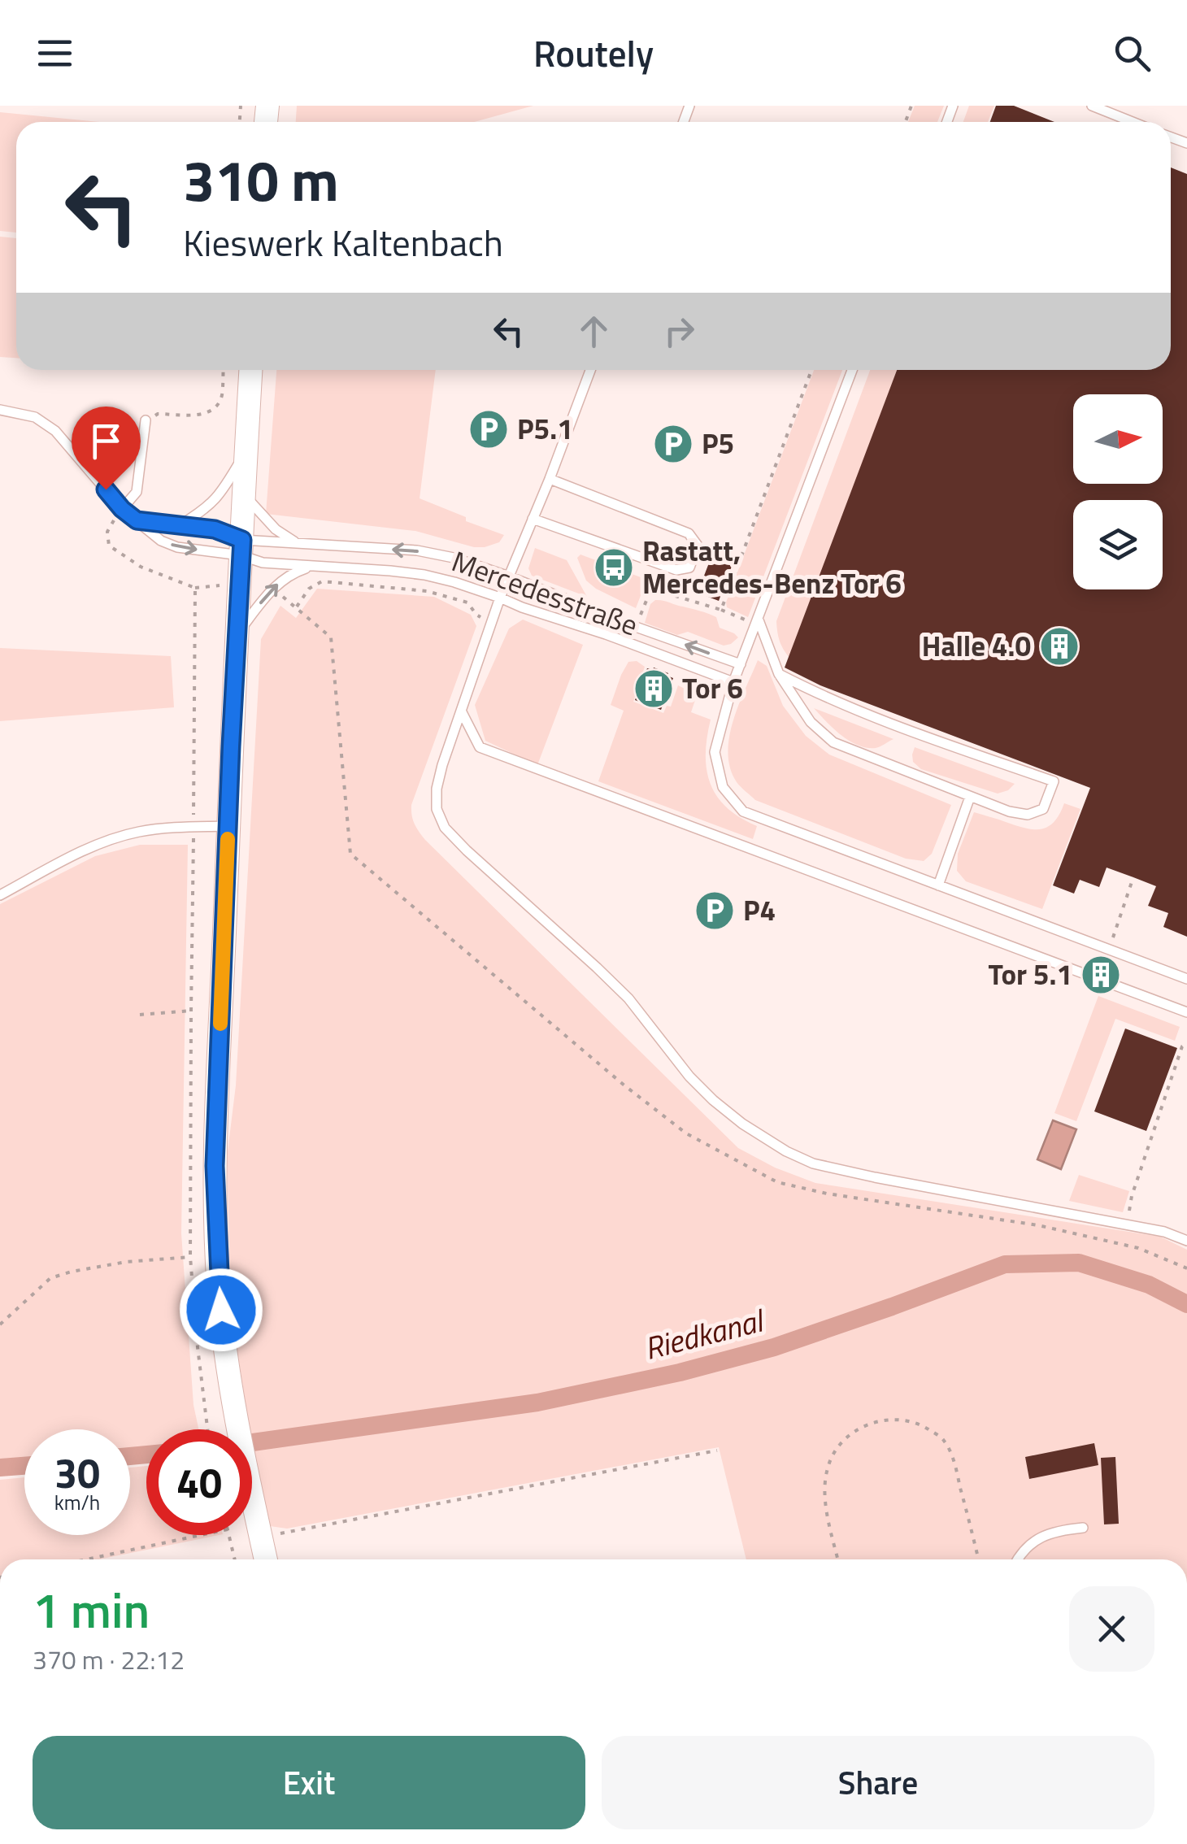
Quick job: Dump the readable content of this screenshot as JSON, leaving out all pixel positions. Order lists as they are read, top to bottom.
{
  "streets": {
    "lane": ["Mercedesstraße"]
  },
  "water": ["Riedkanal"],
  "places": {
    "parking": ["P5.1", "P5", "P4"],
    "bus stop": ["Rastatt, Mercedes-Benz Tor 6"],
    "building": ["Halle 4.0", "Tor 6", "Tor 5.1"]
  },
  "north": "right",
  "page": {
    "header": "Routely",
    "turn": ["310 m", "Kieswerk Kaltenbach"],
    "speed": "30 km/h",
    "limit": "40",
    "heading": ["1 min", "370 m · 22:12"],
    "buttons": ["Exit", "Share"]
  }
}
